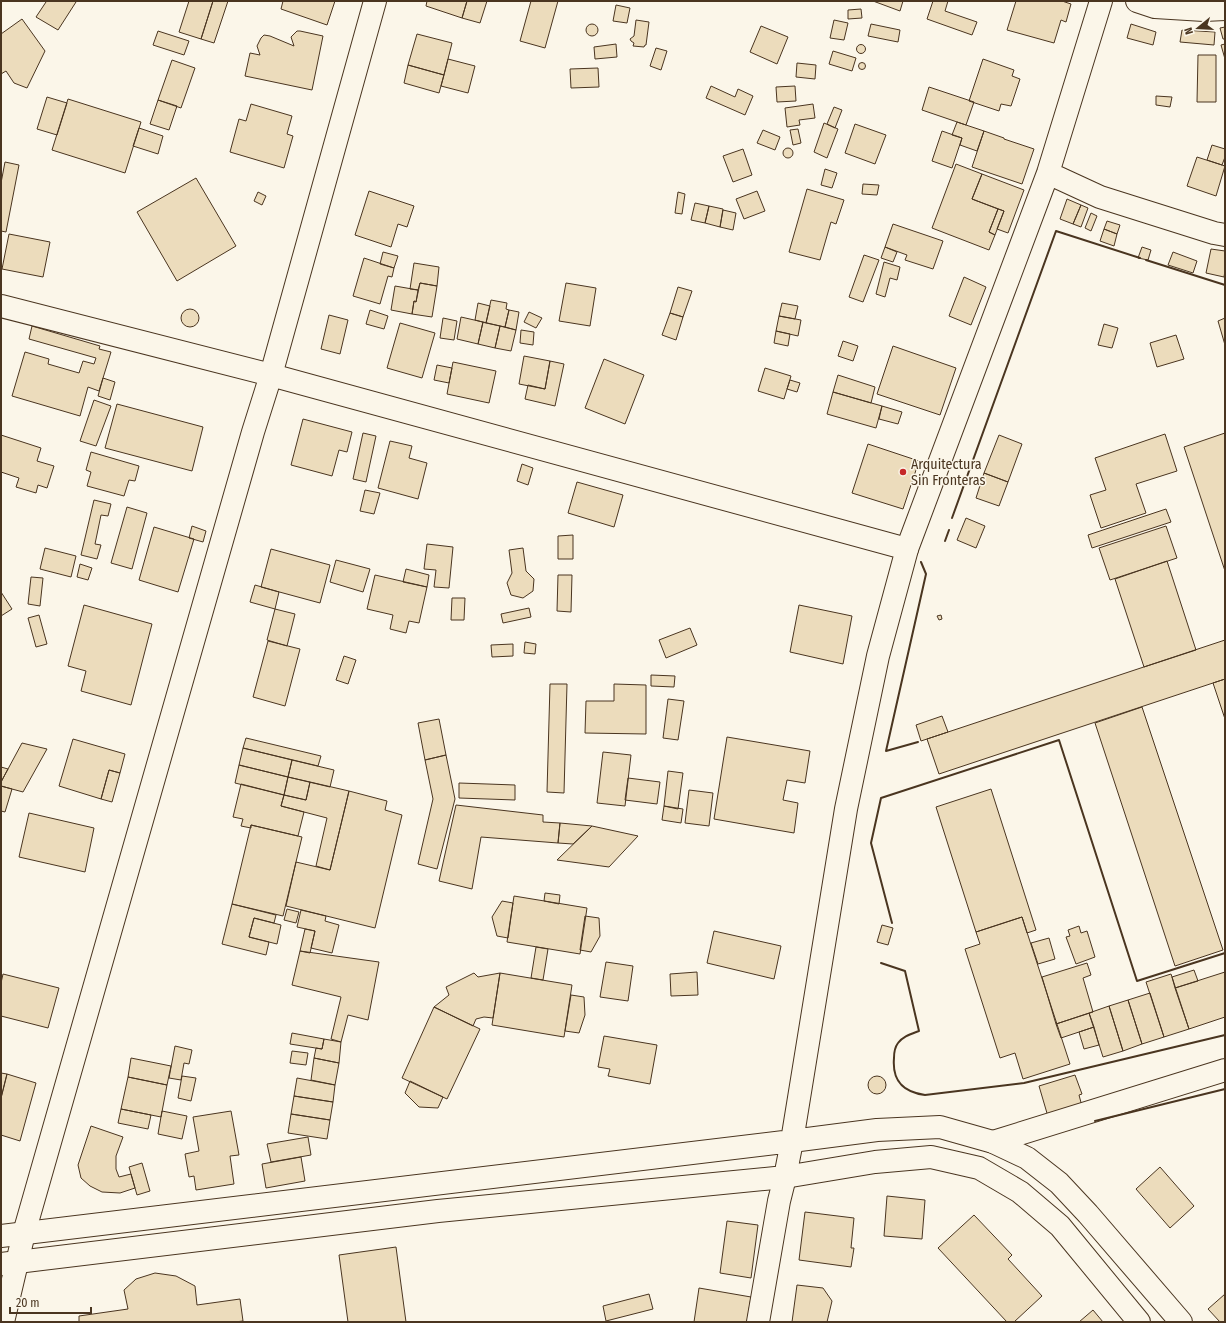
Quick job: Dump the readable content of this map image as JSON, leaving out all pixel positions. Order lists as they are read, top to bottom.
{
  "places": ["Arquitectura Sin Fronteras"],
  "scale_bar": "20 m",
  "north": "left"
}
